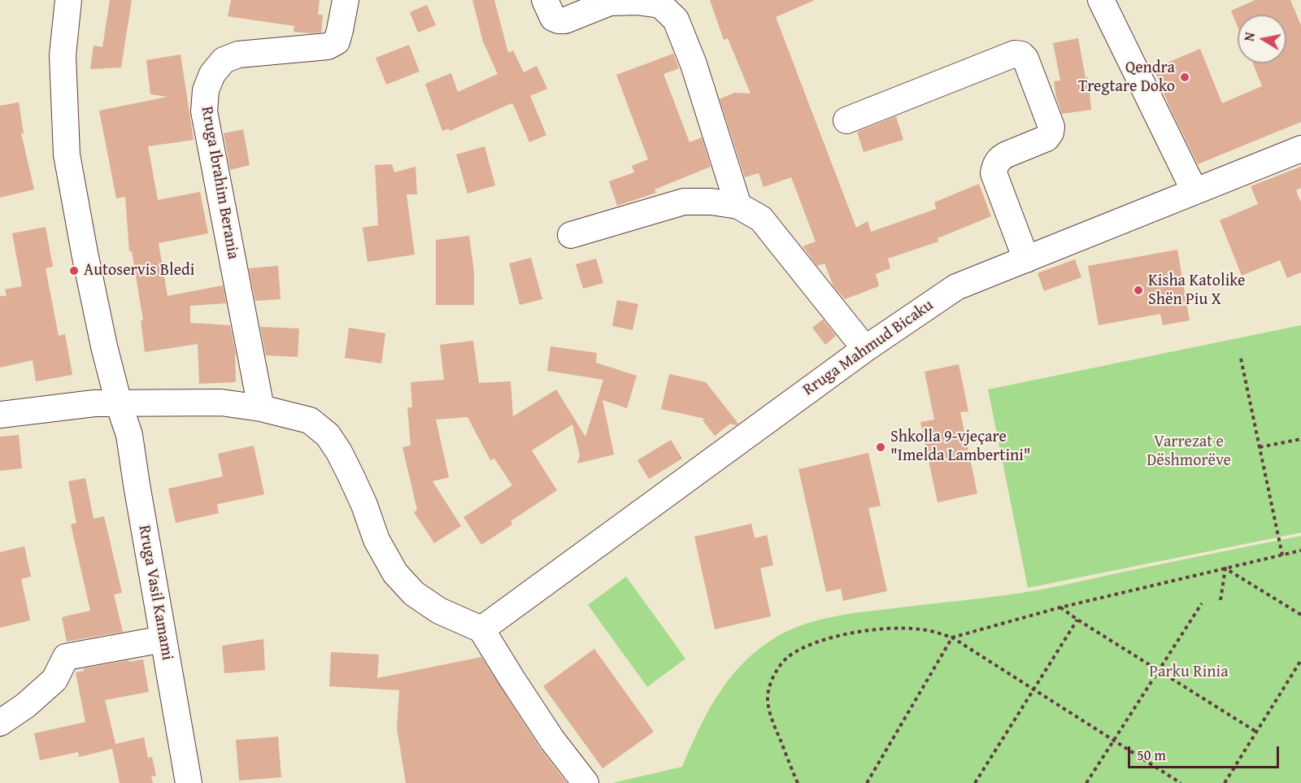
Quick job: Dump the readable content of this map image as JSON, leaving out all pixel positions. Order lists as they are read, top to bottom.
{
  "streets": {
    "street": ["Rruga Ibrahim Berania", "Rruga Mahmud Bicaku", "Rruga Vasil Kamami"]
  },
  "parks": ["Varrezat e Dëshmorëve", "Parku Rinia"],
  "places": [
    "Qendra Tregtare Doko",
    "Autoservis Bledi",
    "Kisha Katolike Shën Piu X",
    "Shkolla 9-vjeçare \"Imelda Lambertini\""
  ],
  "scale_bar": "50 m",
  "north": "left"
}
